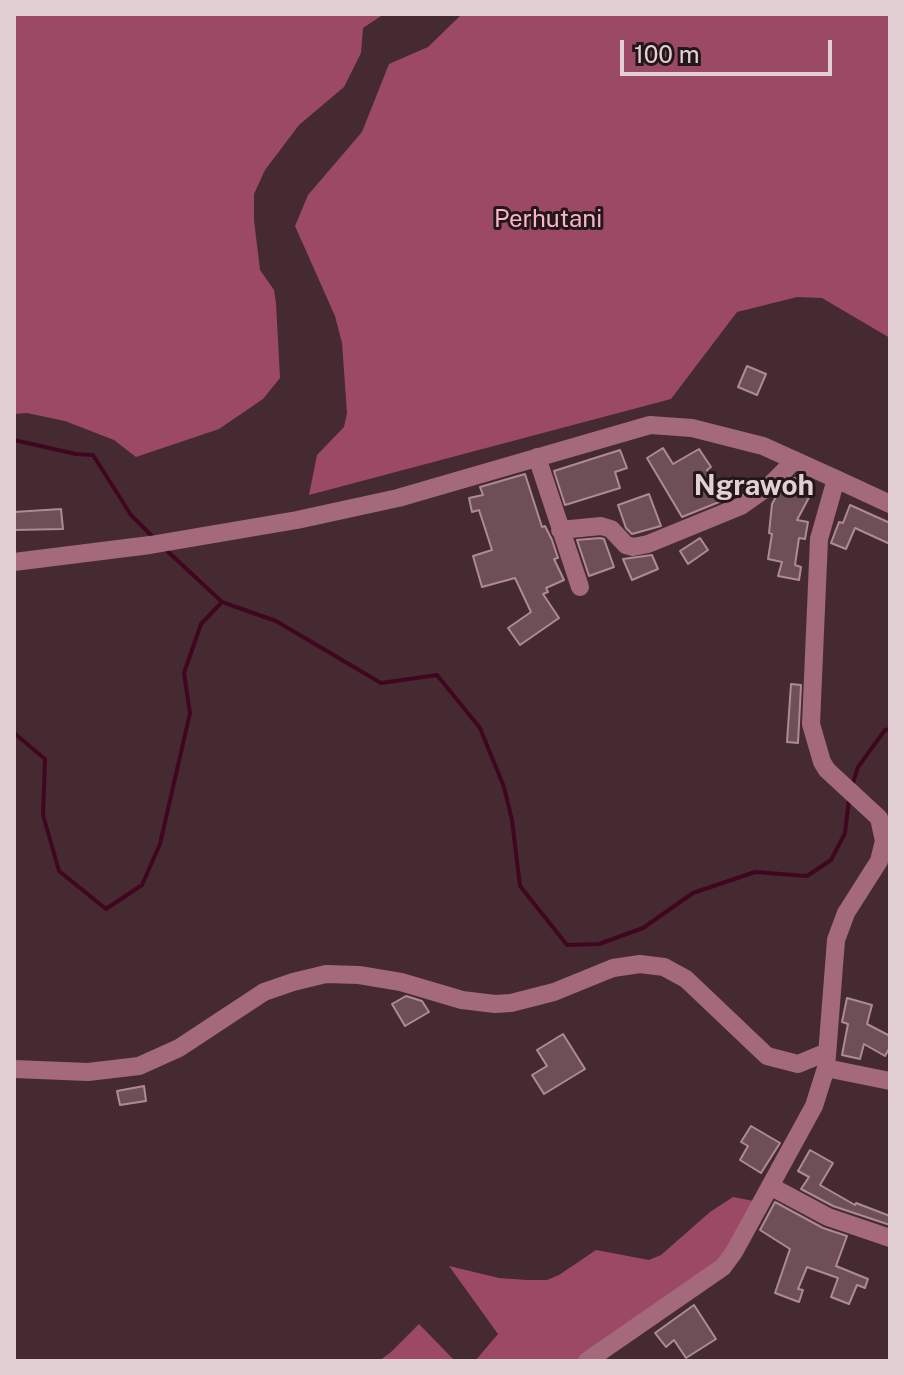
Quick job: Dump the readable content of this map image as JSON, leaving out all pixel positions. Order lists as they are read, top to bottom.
{
  "districts": ["Ngrawoh"],
  "parks": ["Perhutani"],
  "scale_bar": "100 m"
}
